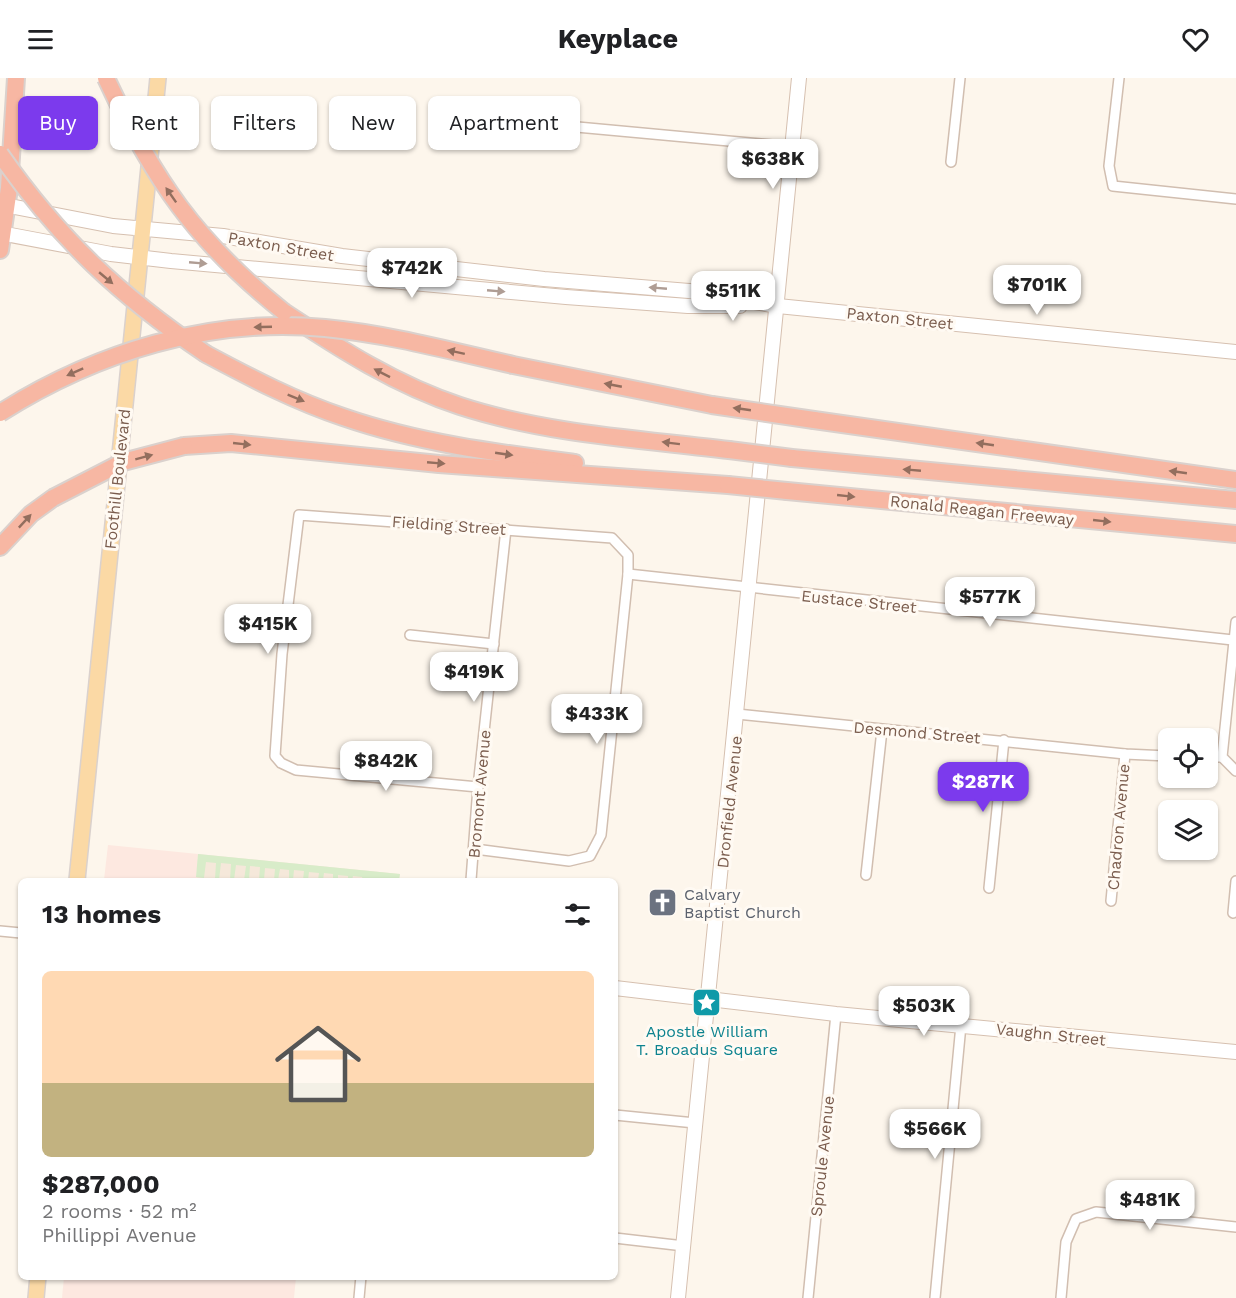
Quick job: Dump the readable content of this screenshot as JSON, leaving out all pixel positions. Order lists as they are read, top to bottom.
{
  "streets": {
    "highway": ["Ronald Reagan Freeway"],
    "main road": ["Foothill Boulevard"],
    "street": [
      "Paxton Street",
      "Fielding Street",
      "Eustace Street",
      "Desmond Street",
      "Bromont Avenue",
      "Dronfield Avenue",
      "Chadron Avenue",
      "Vaughn Street",
      "Sproule Avenue"
    ]
  },
  "crossings": [
    ["Paxton Street", "Foothill Boulevard"],
    ["Paxton Street", "Dronfield Avenue"],
    ["Fielding Street", "Eustace Street"],
    ["Fielding Street", "Bromont Avenue"],
    ["Eustace Street", "Dronfield Avenue"],
    ["Desmond Street", "Dronfield Avenue"],
    ["Desmond Street", "Chadron Avenue"],
    ["Dronfield Avenue", "Vaughn Street"],
    ["Vaughn Street", "Sproule Avenue"]
  ],
  "places": {
    "church": ["Calvary Baptist Church"],
    "place": ["Apostle William T. Broadus Square"]
  },
  "page": {
    "header": "Keyplace",
    "chip": [
      "Buy",
      "Rent",
      "Filters",
      "New",
      "Apartment"
    ],
    "price": [
      "$638K",
      "$742K",
      "$701K",
      "$511K",
      "$577K",
      "$415K",
      "$419K",
      "$433K",
      "$842K",
      "$287K",
      "$503K",
      "$566K",
      "$481K"
    ],
    "heading": "13 homes",
    "list": [
      {
        "name": "$287,000",
        "note": "2 rooms · 52 m² · Phillippi Avenue"
      }
    ]
  }
}
